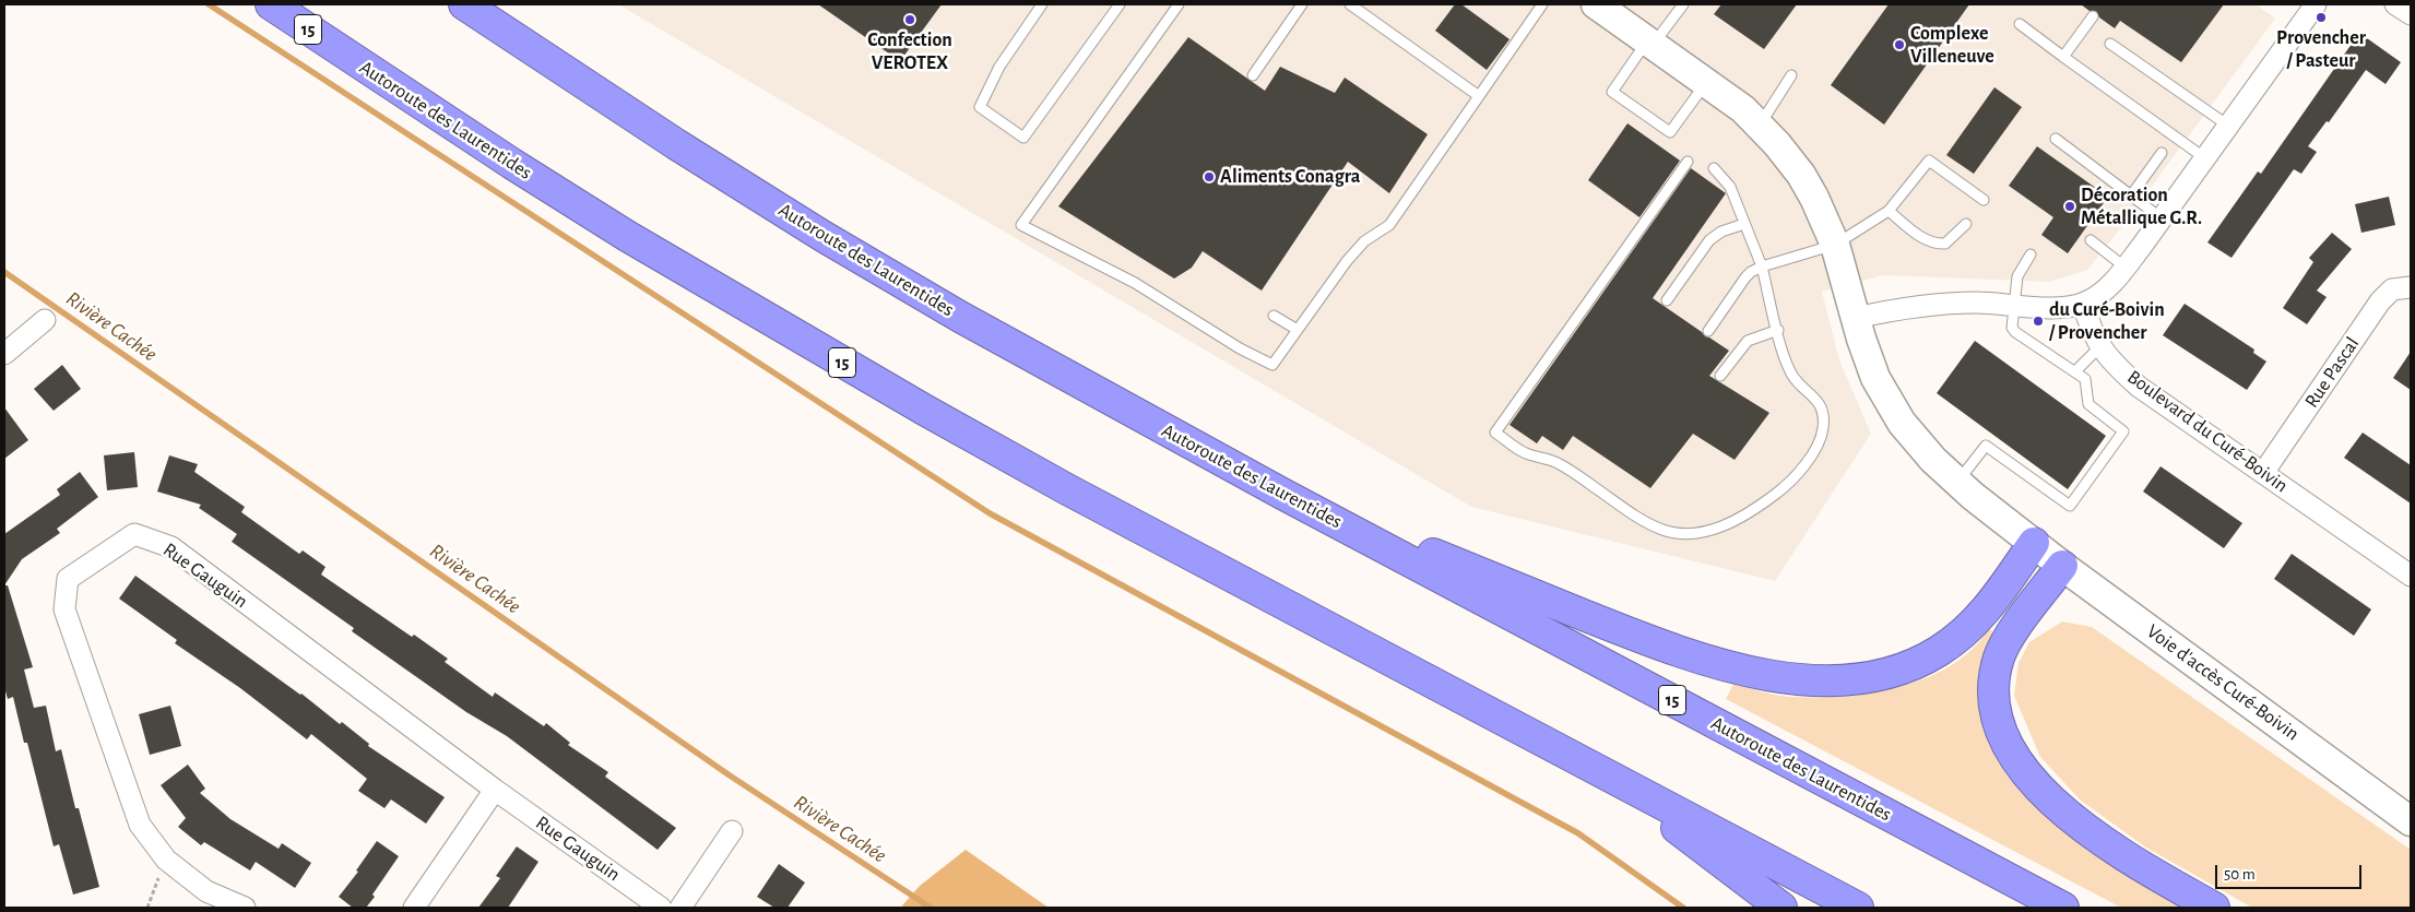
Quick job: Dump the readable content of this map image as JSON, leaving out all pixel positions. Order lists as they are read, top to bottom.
{
  "streets": {
    "highway": ["15", "Autoroute des Laurentides"],
    "street": [
      "Rue Pascal",
      "Boulevard du Curé-Boivin",
      "Rue Gauguin",
      "Voie d'accès Curé-Boivin"
    ]
  },
  "crossings": [
    ["Rue Pascal", "Boulevard du Curé-Boivin"]
  ],
  "water": ["Rivière Cachée"],
  "places": [
    "Provencher / Pasteur",
    "Confection VEROTEX",
    "Complexe Villeneuve",
    "Aliments Conagra",
    "Décoration Métallique G.R.",
    "du Curé-Boivin / Provencher"
  ],
  "scale_bar": "50 m"
}
